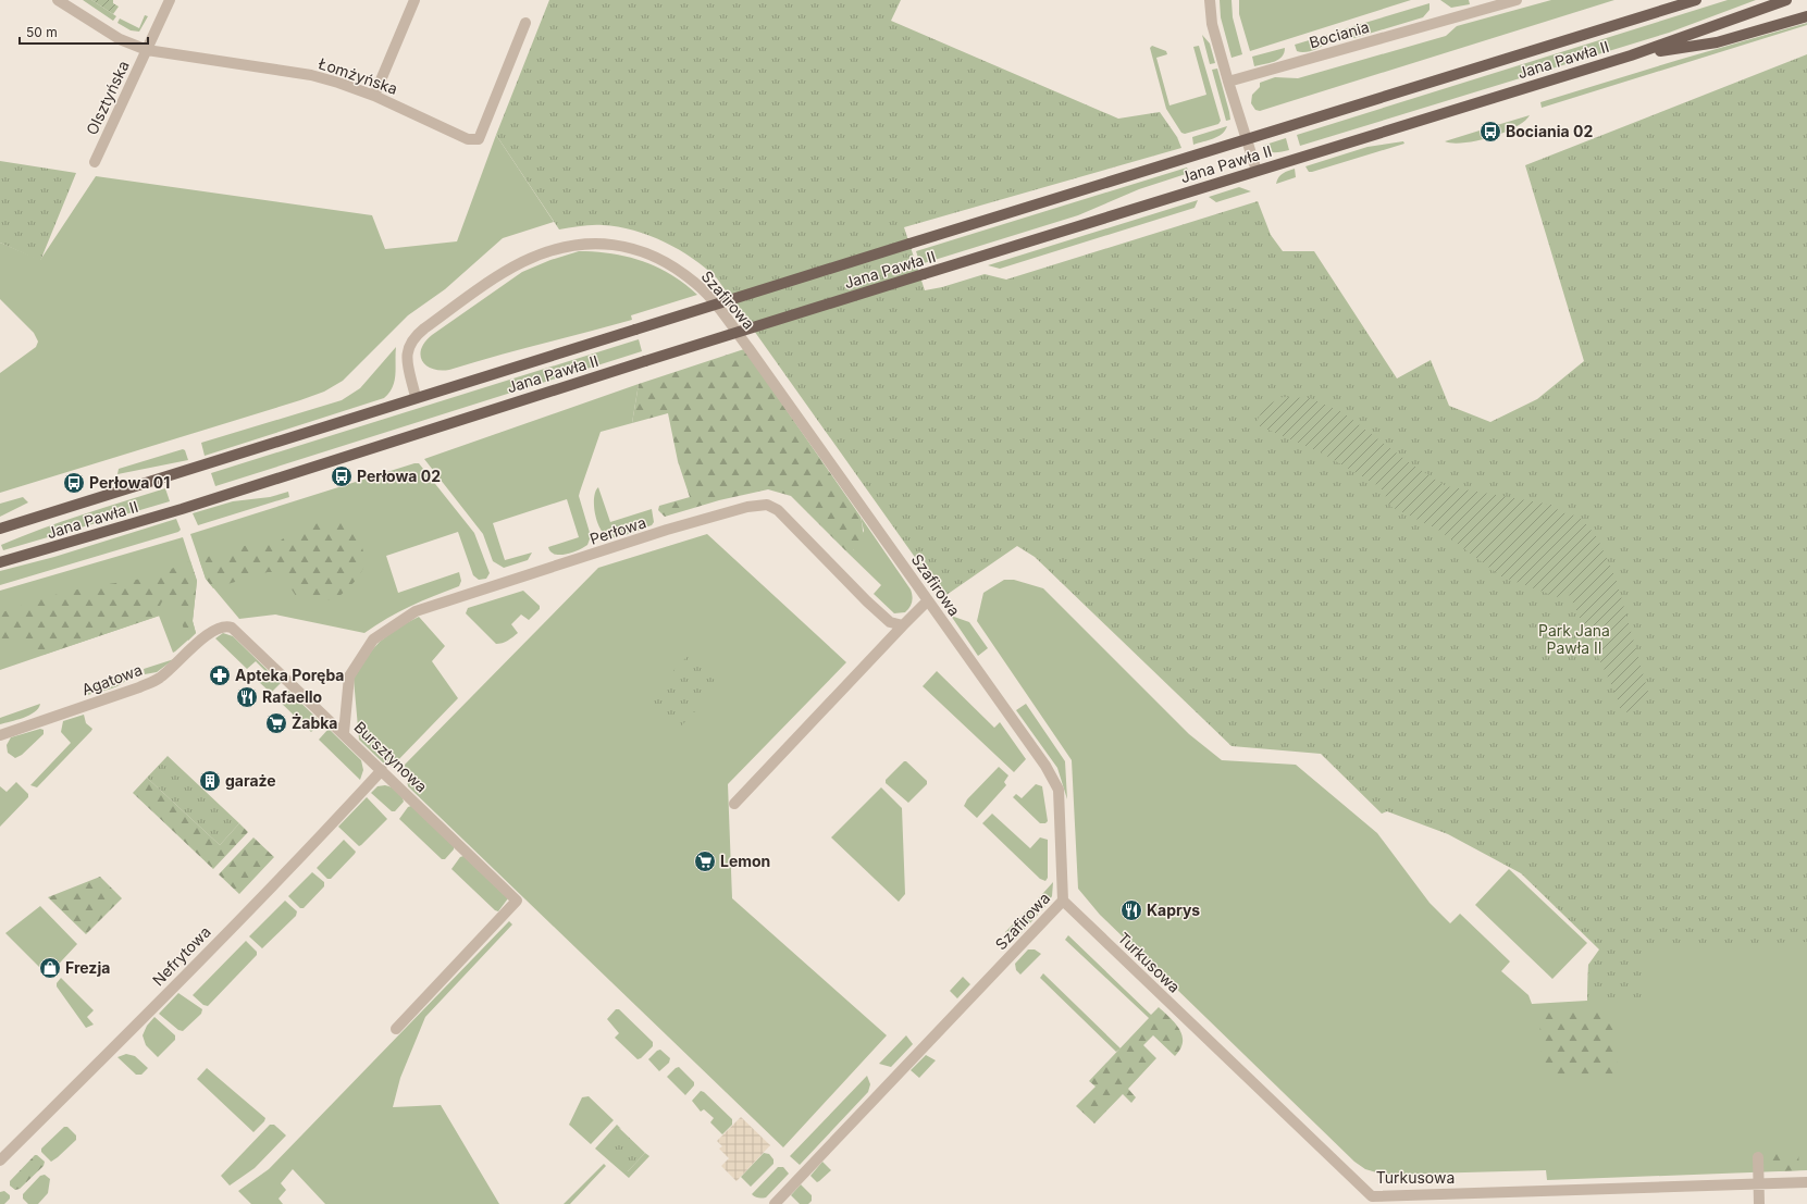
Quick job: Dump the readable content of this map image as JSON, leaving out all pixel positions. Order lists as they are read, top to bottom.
{
  "streets": {
    "main road": ["Jana Pawła II"],
    "street": [
      "Bociania",
      "Łomżyńska",
      "Olsztyńska",
      "Szafirowa",
      "Perłowa",
      "Agatowa",
      "Bursztynowa",
      "Nefrytowa",
      "Turkusowa"
    ]
  },
  "crossings": [
    ["Jana Pawła II", "Szafirowa"],
    ["Łomżyńska", "Olsztyńska"],
    ["Szafirowa", "Turkusowa"],
    ["Perłowa", "Bursztynowa"],
    ["Agatowa", "Bursztynowa"],
    ["Bursztynowa", "Nefrytowa"]
  ],
  "parks": ["Park Jana Pawła II"],
  "places": {
    "bus stop": ["Bociania 02", "Perłowa 02", "Perłowa 01"],
    "pharmacy": ["Apteka Poręba"],
    "restaurant": ["Rafaello", "Kaprys"],
    "supermarket": ["Żabka", "Lemon"],
    "building": ["garaże"],
    "shop": ["Frezja"]
  },
  "scale_bar": "50 m"
}
